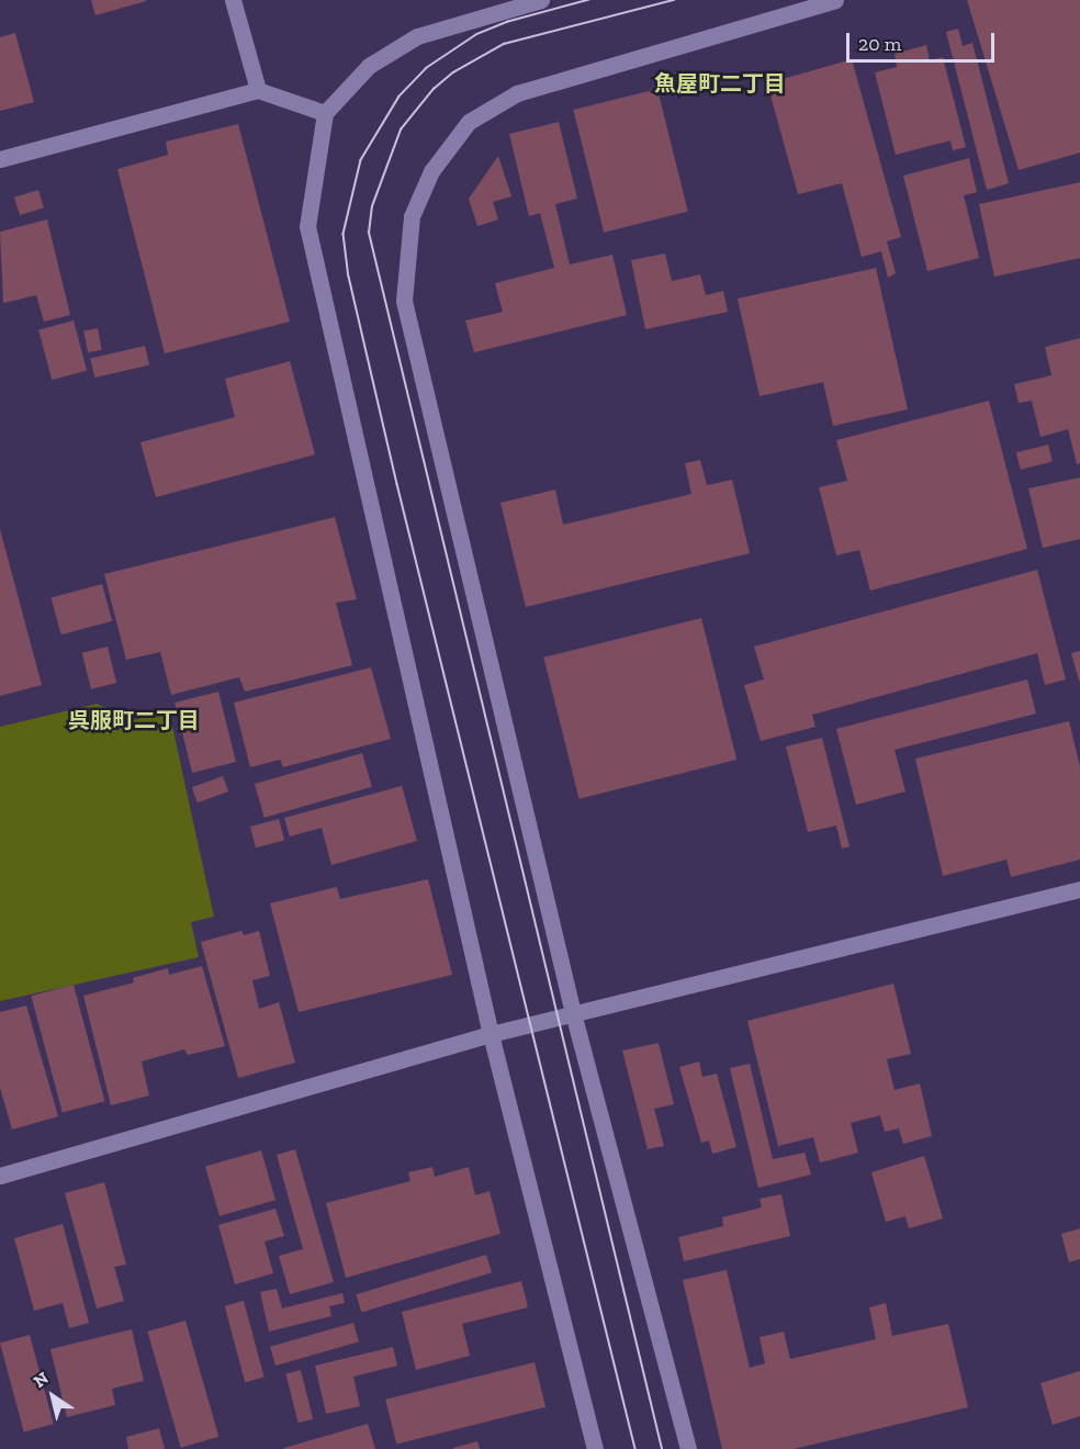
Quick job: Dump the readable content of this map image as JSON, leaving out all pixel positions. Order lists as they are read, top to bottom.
{
  "districts": ["魚屋町二丁目", "呉服町二丁目"],
  "scale_bar": "20 m",
  "north": "top left"
}
